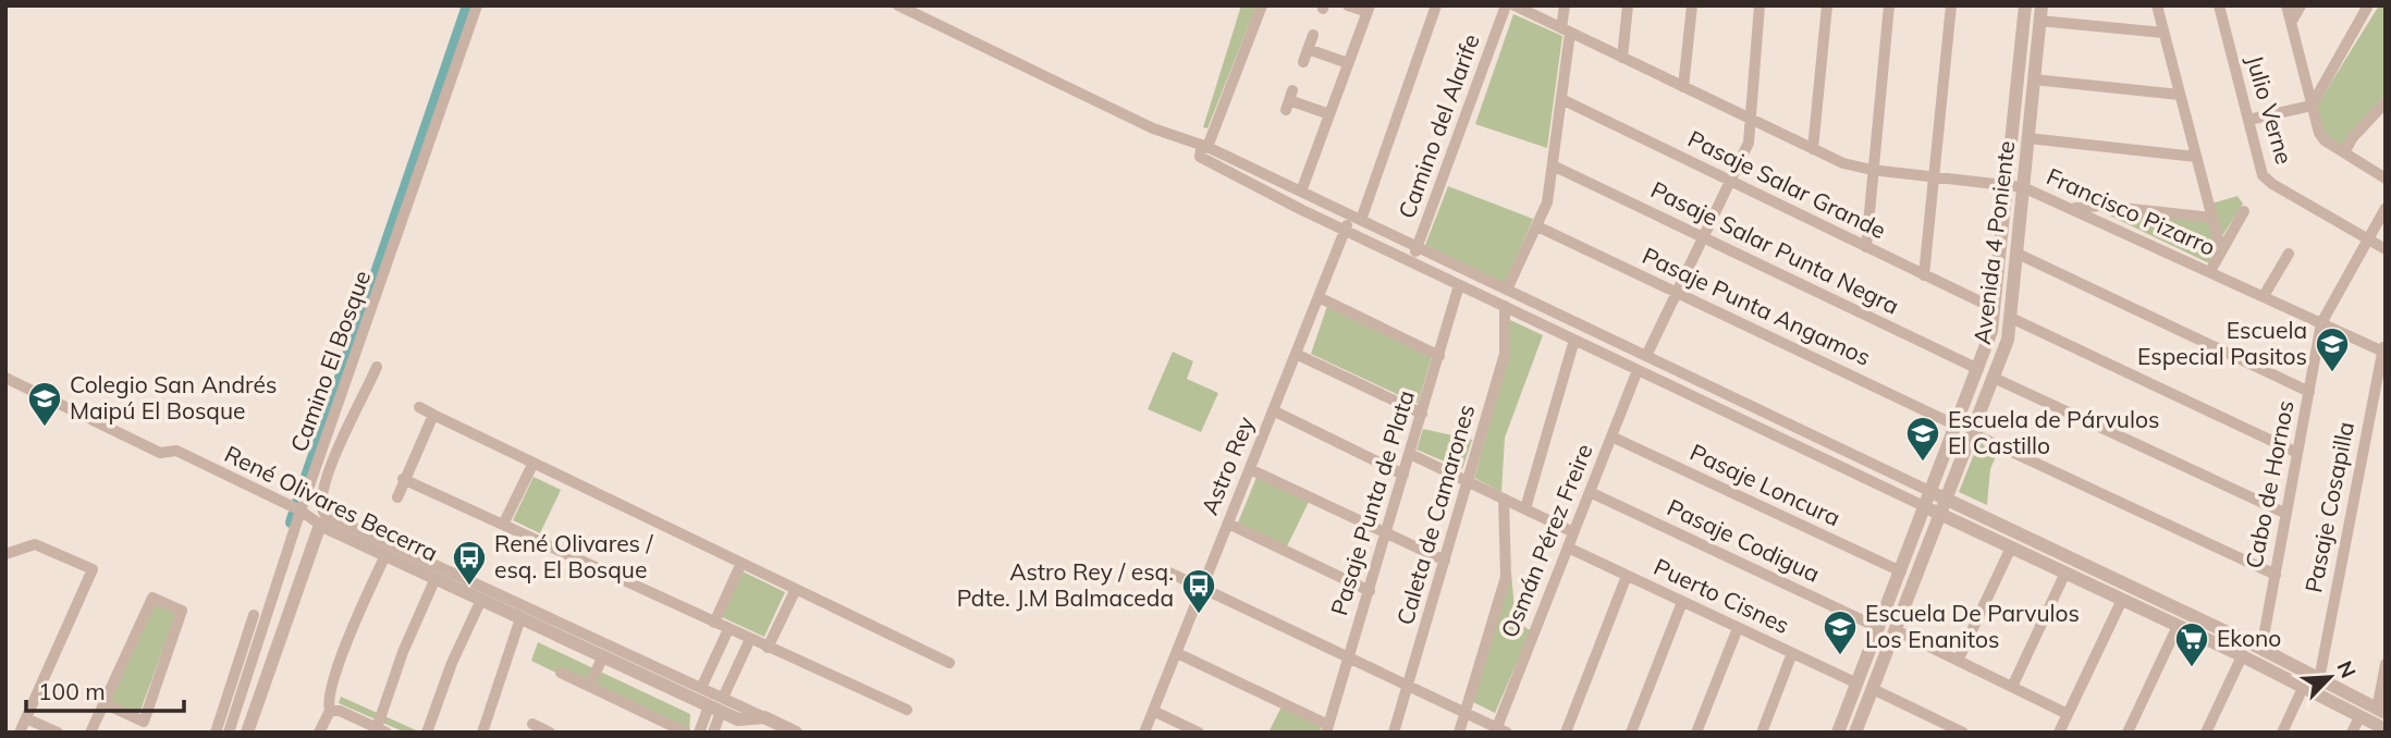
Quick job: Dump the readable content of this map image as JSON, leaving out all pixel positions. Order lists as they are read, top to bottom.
{
  "streets": {
    "street": [
      "Julio Verne",
      "Camino del Alarife",
      "Pasaje Salar Grande",
      "Francisco Pizarro",
      "Avenida 4 Poniente",
      "Pasaje Salar Punta Negra",
      "Pasaje Punta Angamos",
      "Camino El Bosque",
      "Astro Rey",
      "Cabo de Hornos",
      "Pasaje Loncura",
      "Pasaje Punta de Plata",
      "René Olivares Becerra",
      "Pasaje Cosapilla",
      "Caleta de Camarones",
      "Osmán Pérez Freire",
      "Pasaje Codigua",
      "Puerto Cisnes"
    ]
  },
  "crossings": [
    ["Julio Verne", "Cabo de Hornos"],
    ["Pasaje Salar Grande", "Avenida 4 Poniente"],
    ["Francisco Pizarro", "Avenida 4 Poniente"],
    ["Francisco Pizarro", "Cabo de Hornos"],
    ["Francisco Pizarro", "Pasaje Cosapilla"],
    ["Avenida 4 Poniente", "Pasaje Salar Punta Negra"],
    ["Avenida 4 Poniente", "Pasaje Punta Angamos"],
    ["Avenida 4 Poniente", "Pasaje Loncura"],
    ["Avenida 4 Poniente", "Pasaje Codigua"],
    ["Avenida 4 Poniente", "Puerto Cisnes"],
    ["Camino El Bosque", "René Olivares Becerra"],
    ["Pasaje Loncura", "Osmán Pérez Freire"],
    ["Osmán Pérez Freire", "Pasaje Codigua"],
    ["Osmán Pérez Freire", "Puerto Cisnes"]
  ],
  "places": {
    "school or university": [
      "Escuela Especial Pasitos",
      "Colegio San Andrés Maipú El Bosque",
      "Escuela de Párvulos El Castillo",
      "Escuela De Parvulos Los Enanitos"
    ],
    "bus stop": ["René Olivares / esq. El Bosque", "Astro Rey / esq. Pdte. J.M Balmaceda"],
    "supermarket": ["Ekono"]
  },
  "scale_bar": "100 m",
  "north": "top right"
}
